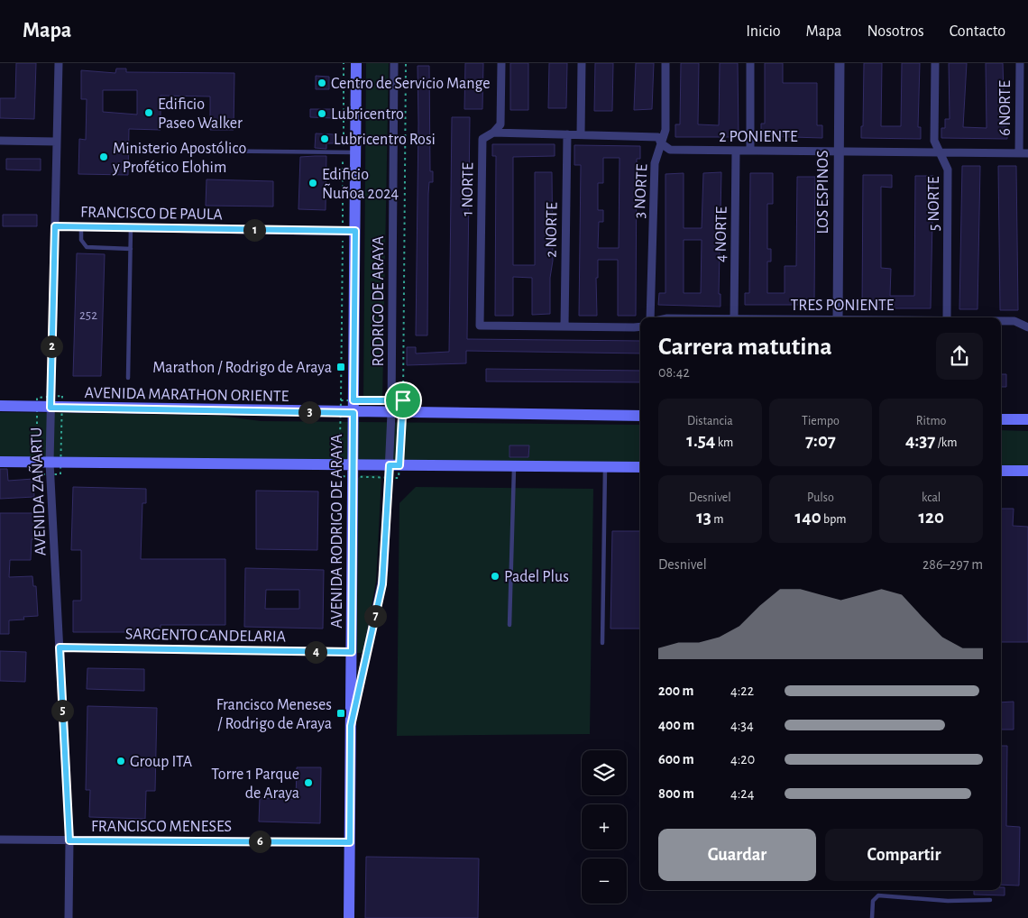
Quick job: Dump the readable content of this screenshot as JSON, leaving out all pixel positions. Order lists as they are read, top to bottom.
{
  "streets": {
    "main road": ["AVENIDA MARATHON ORIENTE", "AVENIDA RODRIGO DE ARAYA"],
    "street": [
      "6 NORTE",
      "2 PONIENTE",
      "1 NORTE",
      "3 NORTE",
      "LOS ESPINOS",
      "5 NORTE",
      "FRANCISCO DE PAULA",
      "2 NORTE",
      "4 NORTE",
      "RODRIGO DE ARAYA",
      "TRES PONIENTE",
      "AVENIDA ZAÑARTU",
      "SARGENTO CANDELARIA",
      "FRANCISCO MENESES"
    ]
  },
  "crossings": [
    ["6 NORTE", "2 PONIENTE"],
    ["2 PONIENTE", "1 NORTE"],
    ["2 PONIENTE", "3 NORTE"],
    ["2 PONIENTE", "LOS ESPINOS"],
    ["2 PONIENTE", "5 NORTE"],
    ["2 PONIENTE", "2 NORTE"],
    ["2 PONIENTE", "4 NORTE"],
    ["1 NORTE", "2 NORTE"],
    ["FRANCISCO DE PAULA", "AVENIDA ZAÑARTU"],
    ["FRANCISCO DE PAULA", "AVENIDA RODRIGO DE ARAYA"],
    ["RODRIGO DE ARAYA", "AVENIDA MARATHON ORIENTE"],
    ["RODRIGO DE ARAYA", "AVENIDA RODRIGO DE ARAYA"],
    ["AVENIDA MARATHON ORIENTE", "AVENIDA ZAÑARTU"],
    ["AVENIDA MARATHON ORIENTE", "AVENIDA RODRIGO DE ARAYA"],
    ["AVENIDA ZAÑARTU", "SARGENTO CANDELARIA"],
    ["AVENIDA ZAÑARTU", "FRANCISCO MENESES"],
    ["AVENIDA RODRIGO DE ARAYA", "SARGENTO CANDELARIA"],
    ["AVENIDA RODRIGO DE ARAYA", "FRANCISCO MENESES"]
  ],
  "places": {
    "other": [
      "Centro de Servicio Mange",
      "Edificio Paseo Walker",
      "Lubricentro",
      "Lubricentro Rosi",
      "Ministerio Apostólico y Profético Elohim",
      "Edificio Ñuñoa 2024",
      "Padel Plus",
      "Group ITA",
      "Torre 1 Parque de Araya"
    ],
    "transit": ["Marathon / Rodrigo de Araya", "Francisco Meneses / Rodrigo de Araya"]
  },
  "house_numbers": ["252"],
  "page": {
    "header": "Mapa",
    "nav": [
      "Inicio",
      "Mapa",
      "Nosotros",
      "Contacto"
    ],
    "pins": [
      "1",
      "2",
      "3",
      "7",
      "4",
      "5",
      "6"
    ],
    "heading": ["Carrera matutina", "08:42"],
    "stats": [
      ["Distancia", "1.54 km"],
      ["Tiempo", "7:07"],
      ["Ritmo", "4:37 /km"],
      ["Desnivel", "13 m"],
      ["Pulso", "140 bpm"],
      ["kcal", "120"]
    ],
    "chart": ["Desnivel", "286–297 m"],
    "list": [
      {
        "name": "200 m",
        "note": "4:22"
      },
      {
        "name": "400 m",
        "note": "4:34"
      },
      {
        "name": "600 m",
        "note": "4:20"
      },
      {
        "name": "800 m",
        "note": "4:24"
      }
    ],
    "map_buttons": ["+", "−"],
    "buttons": ["Guardar", "Compartir"]
  }
}
